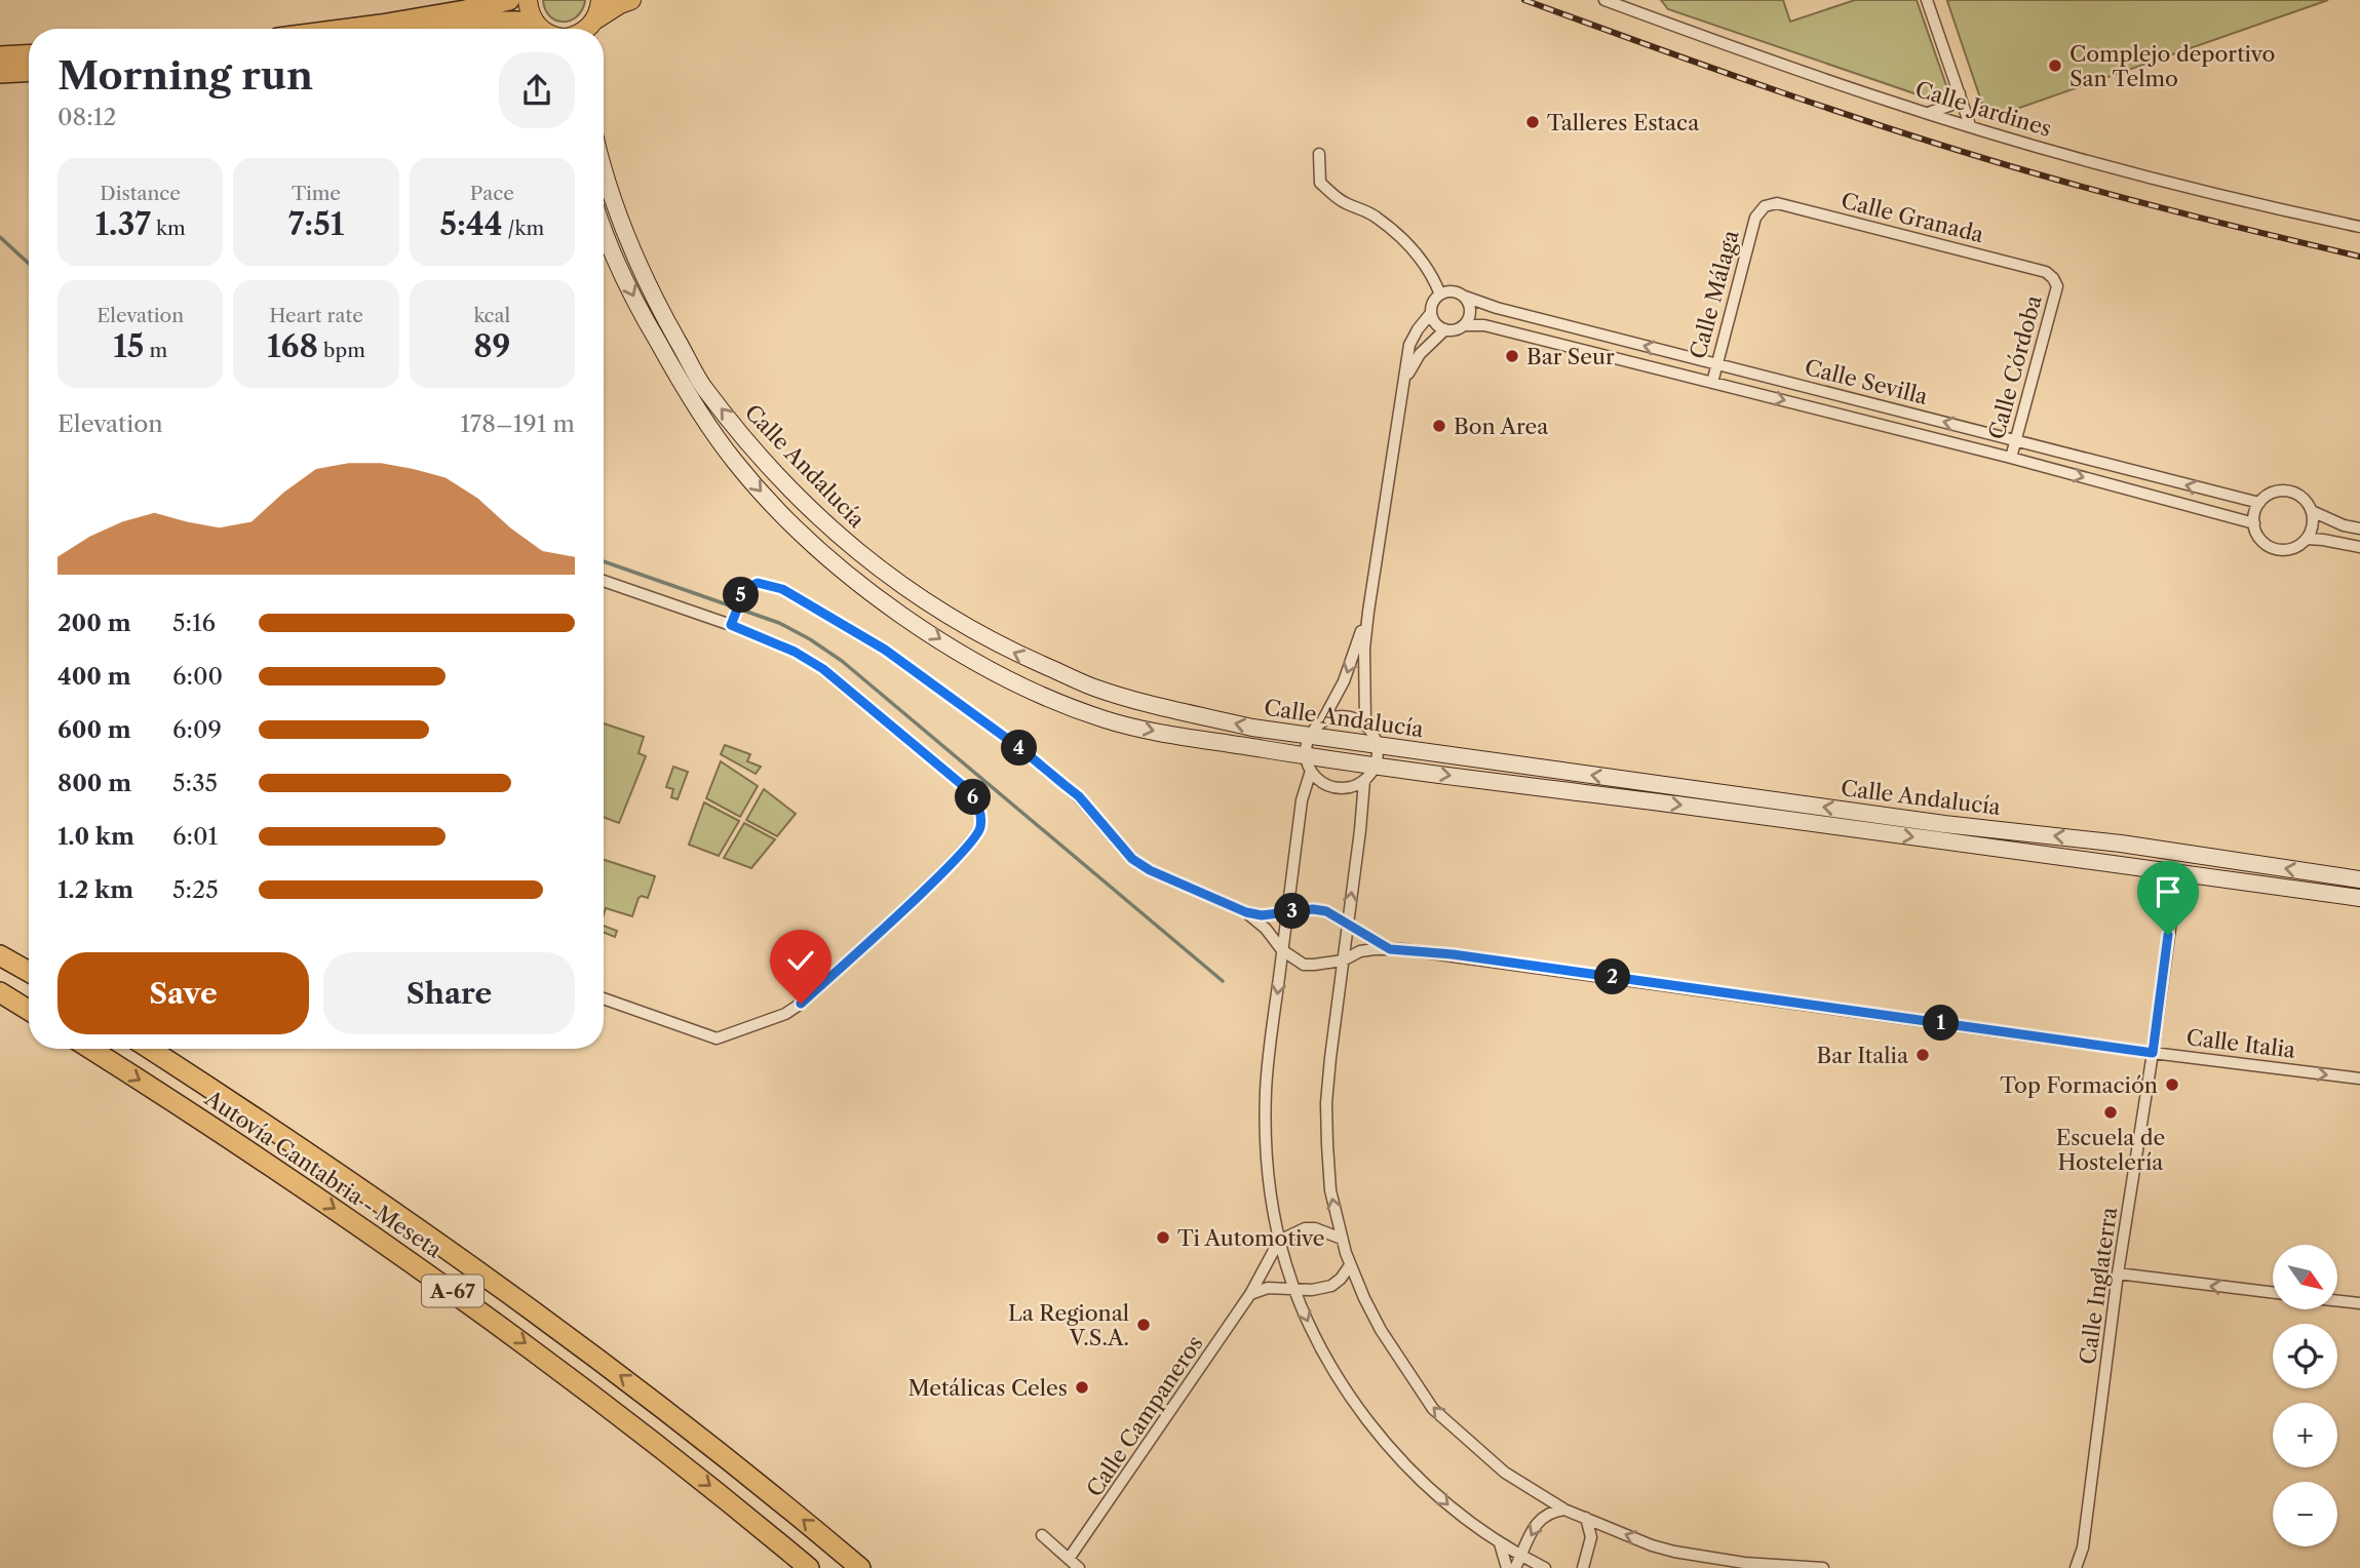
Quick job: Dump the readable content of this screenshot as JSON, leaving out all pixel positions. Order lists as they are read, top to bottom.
{
  "streets": {
    "highway": ["Autovía Cantabria - Meseta", "A-67"],
    "main road": ["Calle Andalucía"],
    "street": [
      "Calle Jardines",
      "Calle Granada",
      "Calle Málaga",
      "Calle Córdoba",
      "Calle Sevilla",
      "Calle Italia",
      "Calle Inglaterra",
      "Calle Campaneros"
    ]
  },
  "crossings": [
    ["Calle Granada", "Calle Málaga"],
    ["Calle Granada", "Calle Córdoba"],
    ["Calle Málaga", "Calle Sevilla"],
    ["Calle Córdoba", "Calle Sevilla"],
    ["Calle Italia", "Calle Inglaterra"]
  ],
  "places": [
    "Complejo deportivo San Telmo",
    "Talleres Estaca",
    "Bar Seur",
    "Bon Area",
    "Bar Italia",
    "Top Formación",
    "Escuela de Hostelería",
    "Ti Automotive",
    "La Regional V.S.A.",
    "Metálicas Celes"
  ],
  "north": "bottom right",
  "page": {
    "heading": ["Morning run", "08:12"],
    "stats": [
      ["Distance", "1.37 km"],
      ["Time", "7:51"],
      ["Pace", "5:44 /km"],
      ["Elevation", "15 m"],
      ["Heart rate", "168 bpm"],
      ["kcal", "89"]
    ],
    "chart": ["Elevation", "178–191 m"],
    "pins": [
      "5",
      "4",
      "6",
      "3",
      "2",
      "1"
    ],
    "list": [
      {
        "name": "200 m",
        "note": "5:16"
      },
      {
        "name": "400 m",
        "note": "6:00"
      },
      {
        "name": "600 m",
        "note": "6:09"
      },
      {
        "name": "800 m",
        "note": "5:35"
      },
      {
        "name": "1.0 km",
        "note": "6:01"
      },
      {
        "name": "1.2 km",
        "note": "5:25"
      }
    ],
    "buttons": ["Save", "Share"],
    "map_buttons": ["+", "−"]
  }
}
